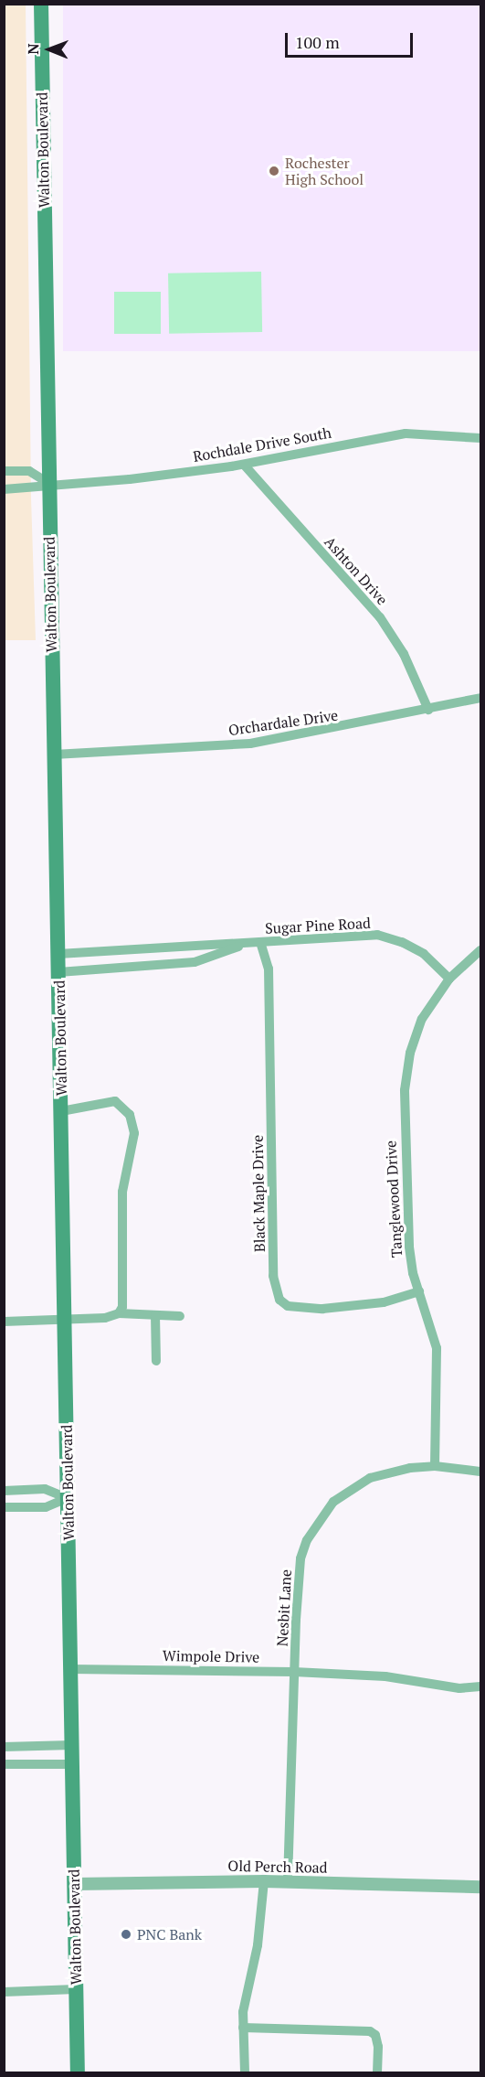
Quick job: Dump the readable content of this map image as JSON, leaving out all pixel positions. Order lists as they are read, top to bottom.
{
  "streets": {
    "main road": ["Walton Boulevard"],
    "street": [
      "Rochdale Drive South",
      "Ashton Drive",
      "Orchardale Drive",
      "Sugar Pine Road",
      "Black Maple Drive",
      "Tanglewood Drive",
      "Nesbit Lane",
      "Wimpole Drive",
      "Old Perch Road"
    ]
  },
  "crossings": [
    ["Walton Boulevard", "Rochdale Drive South"],
    ["Walton Boulevard", "Orchardale Drive"],
    ["Walton Boulevard", "Sugar Pine Road"],
    ["Walton Boulevard", "Wimpole Drive"],
    ["Walton Boulevard", "Old Perch Road"],
    ["Rochdale Drive South", "Ashton Drive"],
    ["Ashton Drive", "Orchardale Drive"],
    ["Sugar Pine Road", "Black Maple Drive"],
    ["Sugar Pine Road", "Tanglewood Drive"],
    ["Black Maple Drive", "Tanglewood Drive"],
    ["Tanglewood Drive", "Nesbit Lane"],
    ["Nesbit Lane", "Wimpole Drive"],
    ["Nesbit Lane", "Old Perch Road"]
  ],
  "places": ["Rochester High School", "PNC Bank"],
  "scale_bar": "100 m",
  "north": "left"
}
